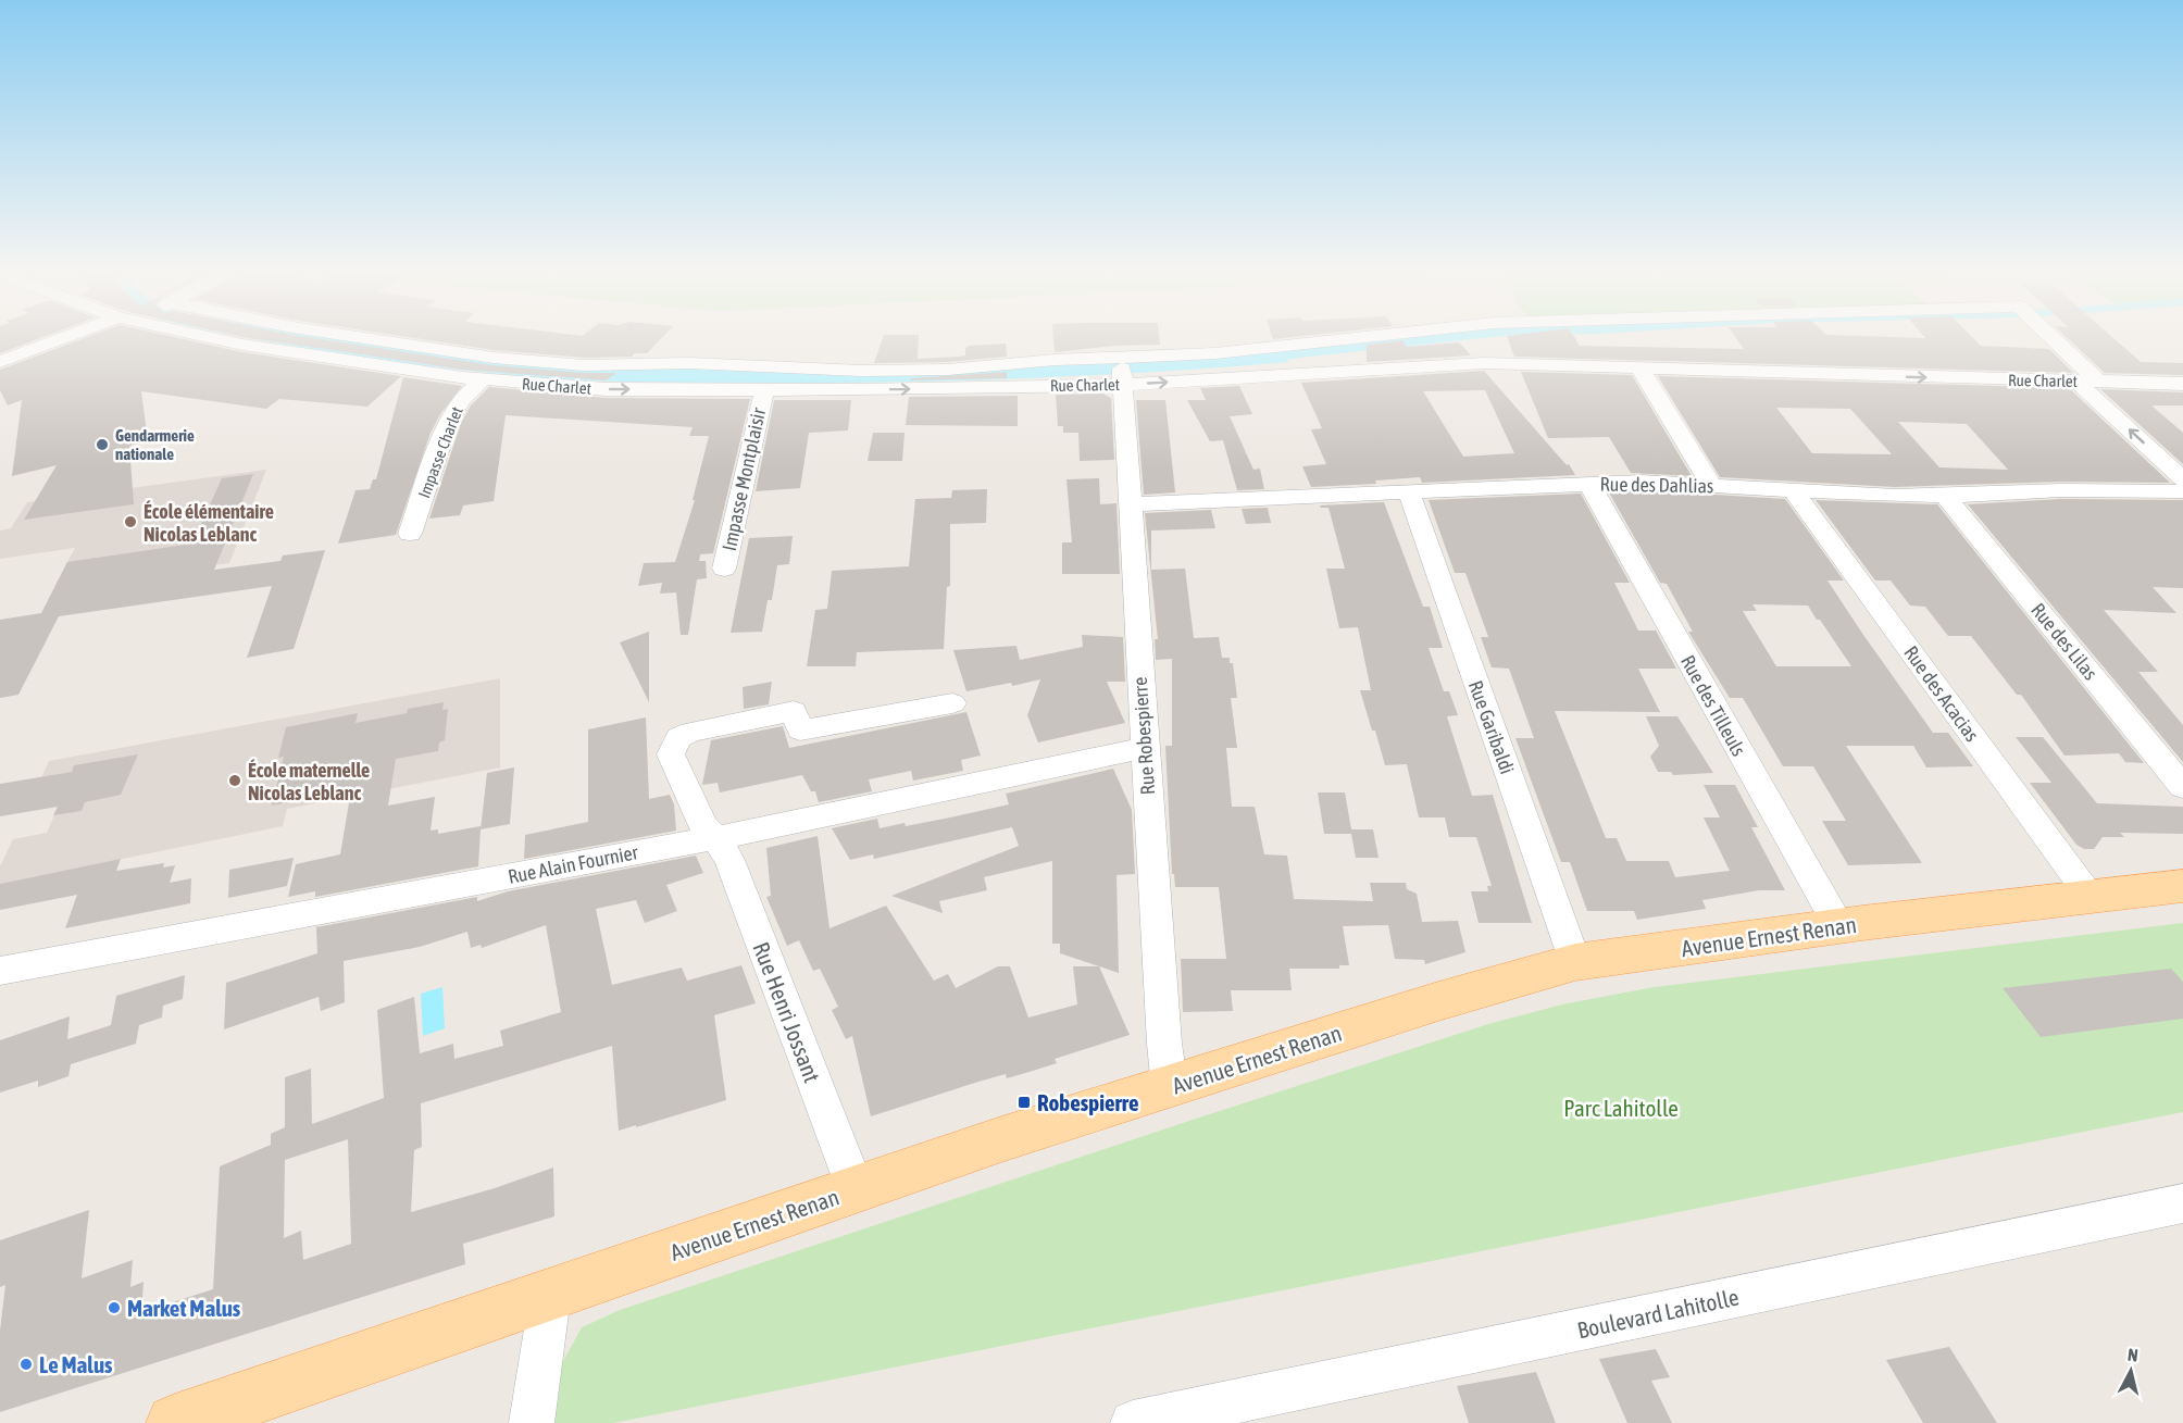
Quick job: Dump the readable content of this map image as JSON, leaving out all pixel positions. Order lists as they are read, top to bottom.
{
  "streets": {
    "main road": ["Avenue Ernest Renan"],
    "street": [
      "Rue Charlet",
      "Impasse Charlet",
      "Impasse Montplaisir",
      "Rue des Dahlias",
      "Rue des Lilas",
      "Rue des Acacias",
      "Rue des Tilleuls",
      "Rue Garibaldi",
      "Rue Robespierre",
      "Rue Alain Fournier",
      "Rue Henri Jossant",
      "Boulevard Lahitolle"
    ]
  },
  "crossings": [
    ["Rue Charlet", "Impasse Charlet"],
    ["Rue Charlet", "Impasse Montplaisir"],
    ["Rue Charlet", "Rue Robespierre"],
    ["Rue des Dahlias", "Rue des Lilas"],
    ["Rue des Dahlias", "Rue des Acacias"],
    ["Rue des Dahlias", "Rue des Tilleuls"],
    ["Rue des Dahlias", "Rue Garibaldi"],
    ["Rue des Dahlias", "Rue Robespierre"],
    ["Rue des Acacias", "Avenue Ernest Renan"],
    ["Rue des Tilleuls", "Avenue Ernest Renan"],
    ["Rue Garibaldi", "Avenue Ernest Renan"],
    ["Rue Robespierre", "Rue Alain Fournier"],
    ["Rue Robespierre", "Avenue Ernest Renan"],
    ["Rue Alain Fournier", "Rue Henri Jossant"],
    ["Avenue Ernest Renan", "Rue Henri Jossant"]
  ],
  "parks": ["Parc Lahitolle"],
  "places": {
    "other": [
      "Gendarmerie nationale",
      "École élémentaire Nicolas Leblanc",
      "École maternelle Nicolas Leblanc",
      "Market Malus",
      "Le Malus"
    ],
    "transit": ["Robespierre"]
  },
  "north": "top"
}
